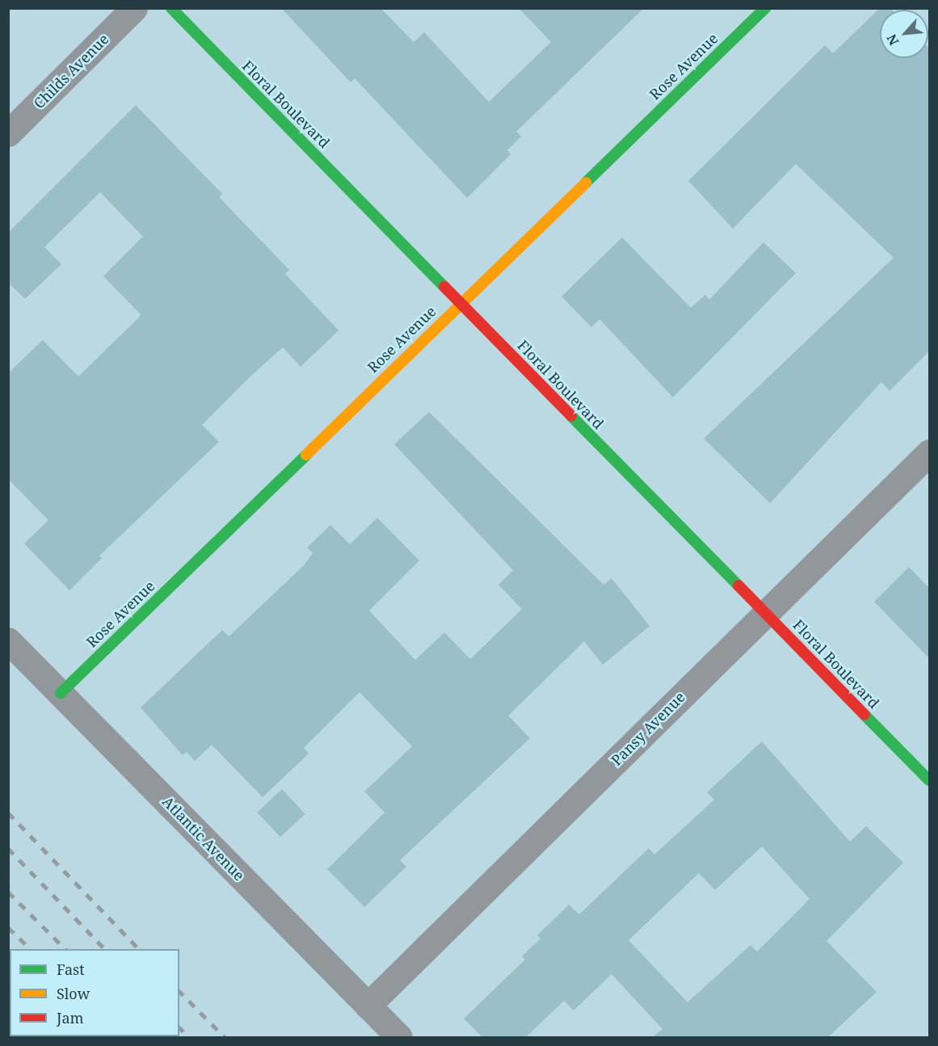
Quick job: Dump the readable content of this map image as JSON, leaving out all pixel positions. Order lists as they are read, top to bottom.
{
  "streets": {
    "street": [
      "Rose Avenue",
      "Childs Avenue",
      "Floral Boulevard",
      "Pansy Avenue",
      "Atlantic Avenue"
    ]
  },
  "crossings": [
    ["Rose Avenue", "Floral Boulevard"],
    ["Rose Avenue", "Atlantic Avenue"],
    ["Floral Boulevard", "Pansy Avenue"],
    ["Pansy Avenue", "Atlantic Avenue"]
  ],
  "legend": ["Fast", "Slow", "Jam"],
  "north": "bottom left"
}
